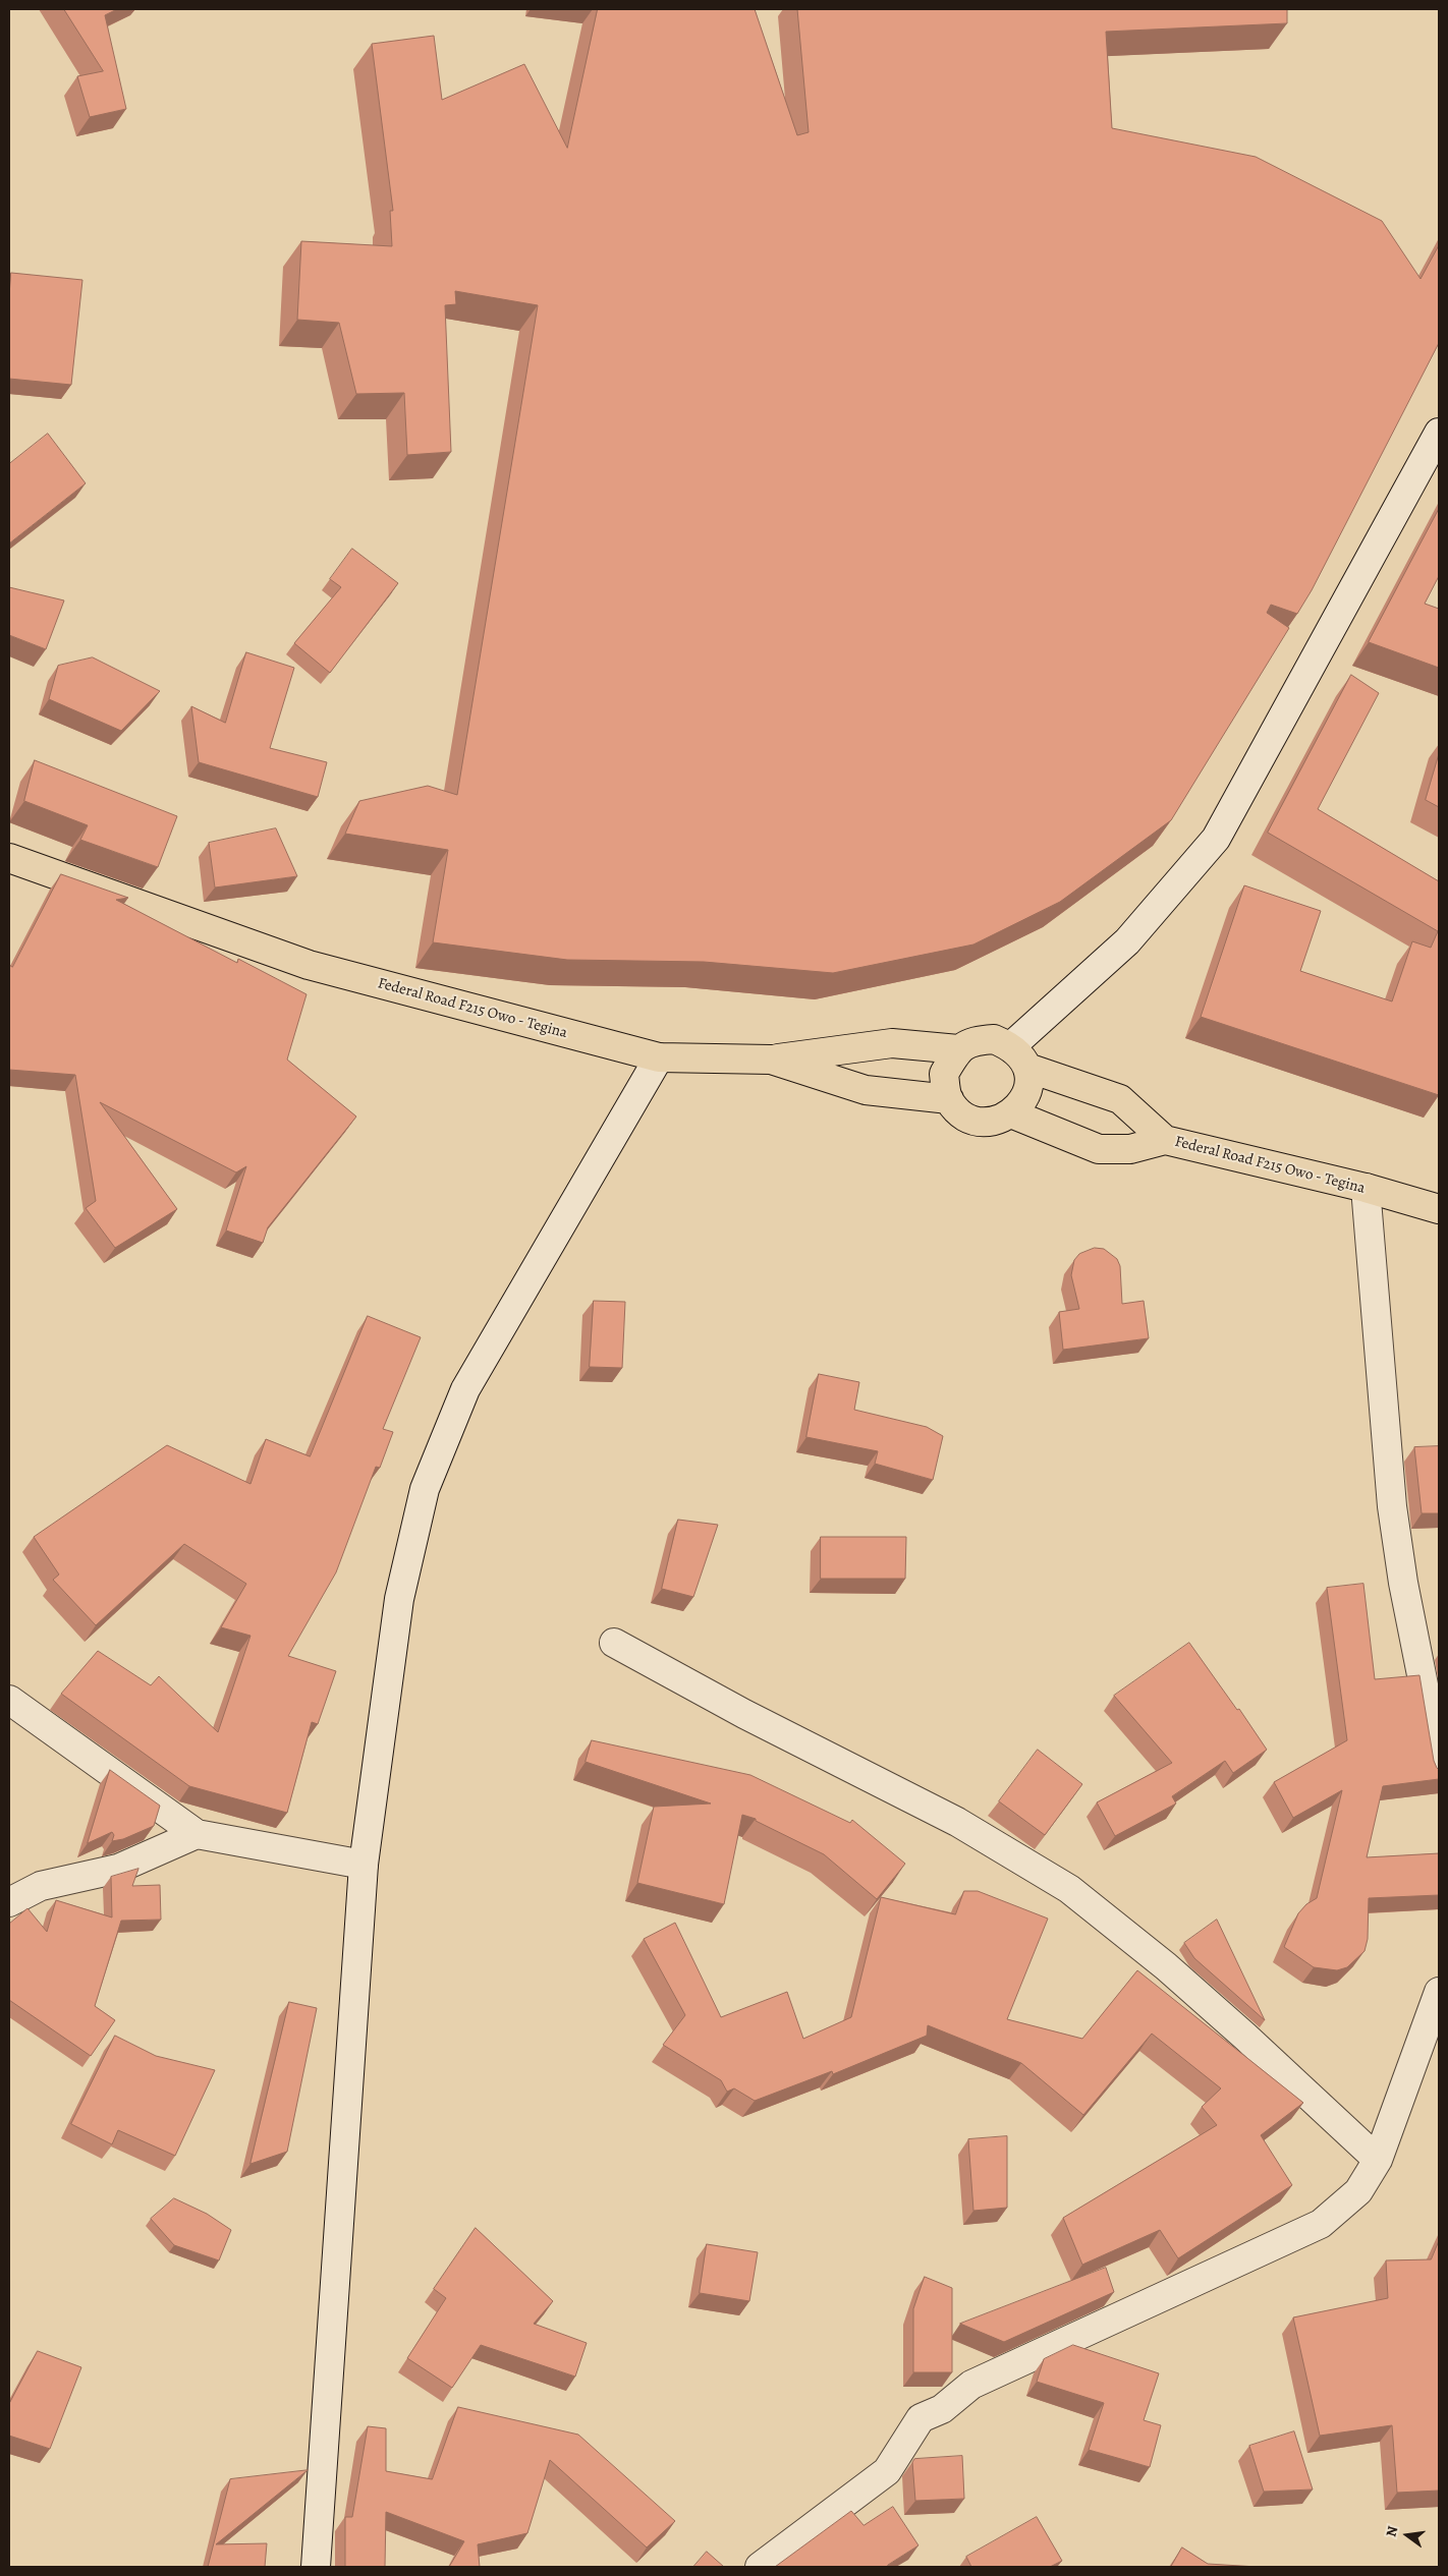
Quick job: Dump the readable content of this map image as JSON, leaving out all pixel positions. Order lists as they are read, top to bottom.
{
  "streets": {
    "main road": ["Federal Road F215 Owo - Tegina"]
  },
  "north": "left"
}
